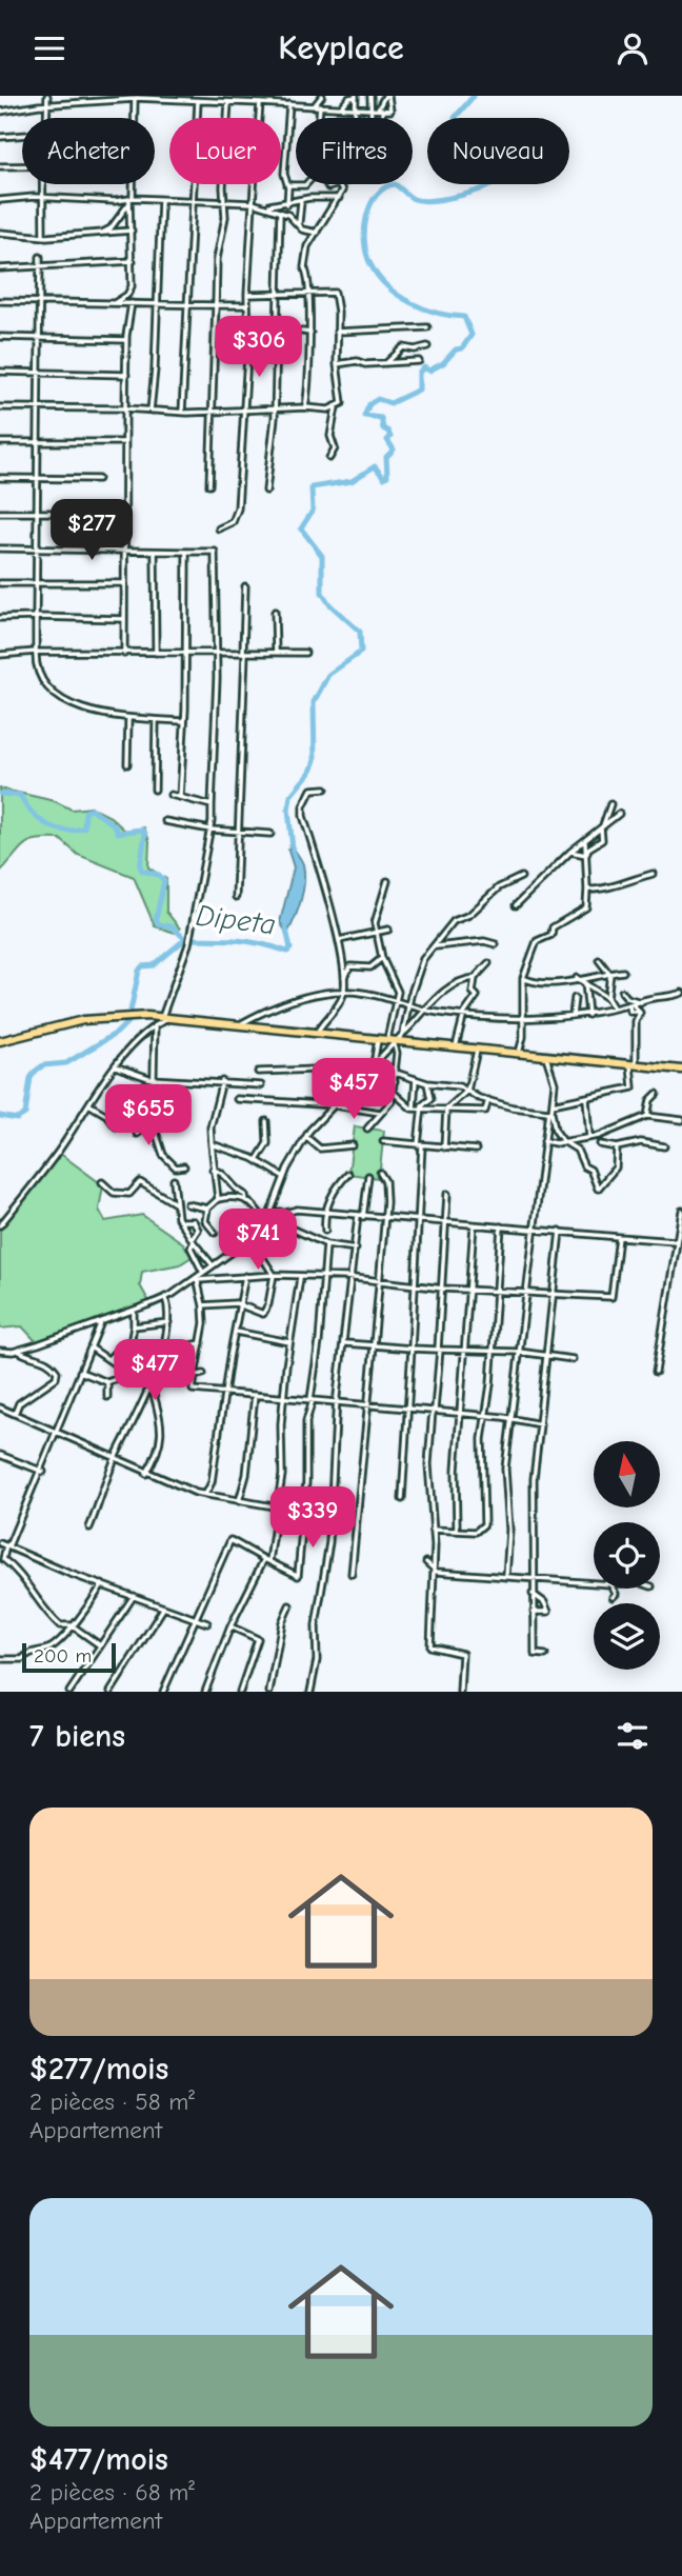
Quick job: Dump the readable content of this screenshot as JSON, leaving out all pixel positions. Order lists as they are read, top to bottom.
{
  "water": ["Dipeta"],
  "scale_bar": "200 m",
  "north": "top",
  "page": {
    "header": "Keyplace",
    "chip": [
      "Acheter",
      "Louer",
      "Filtres",
      "Nouveau"
    ],
    "price": [
      "$306",
      "$277",
      "$457",
      "$655",
      "$741",
      "$477",
      "$339"
    ],
    "scale": "200 m",
    "heading": "7 biens",
    "list": [
      {
        "name": "$277/mois",
        "note": "2 pièces · 58 m² · Appartement"
      },
      {
        "name": "$477/mois",
        "note": "2 pièces · 68 m² · Appartement"
      }
    ]
  }
}
